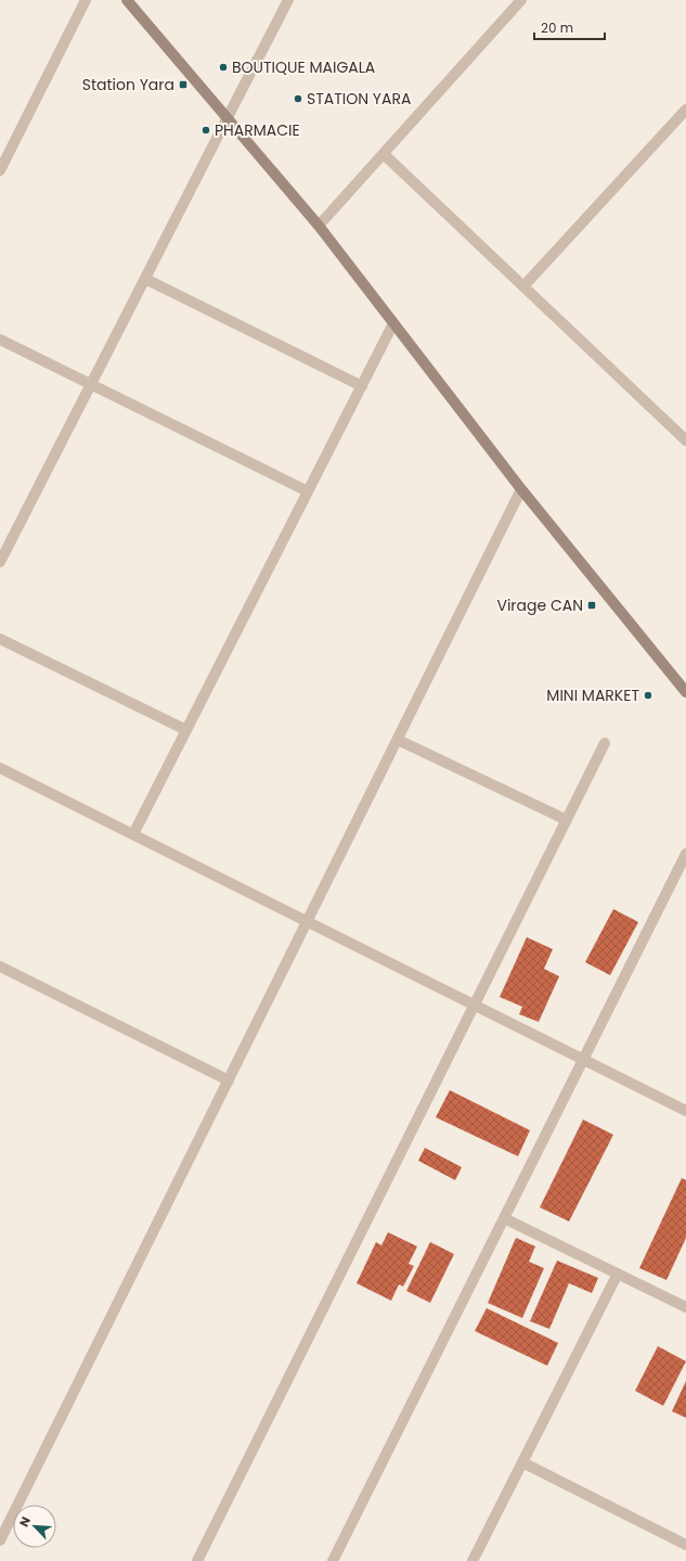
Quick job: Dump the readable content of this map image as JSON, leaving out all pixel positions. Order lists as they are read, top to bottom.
{
  "places": {
    "other": [
      "BOUTIQUE MAIGALA",
      "STATION YARA",
      "PHARMACIE",
      "MINI MARKET"
    ],
    "transit": ["Station Yara", "Virage CAN"]
  },
  "scale_bar": "20 m",
  "north": "top left"
}
